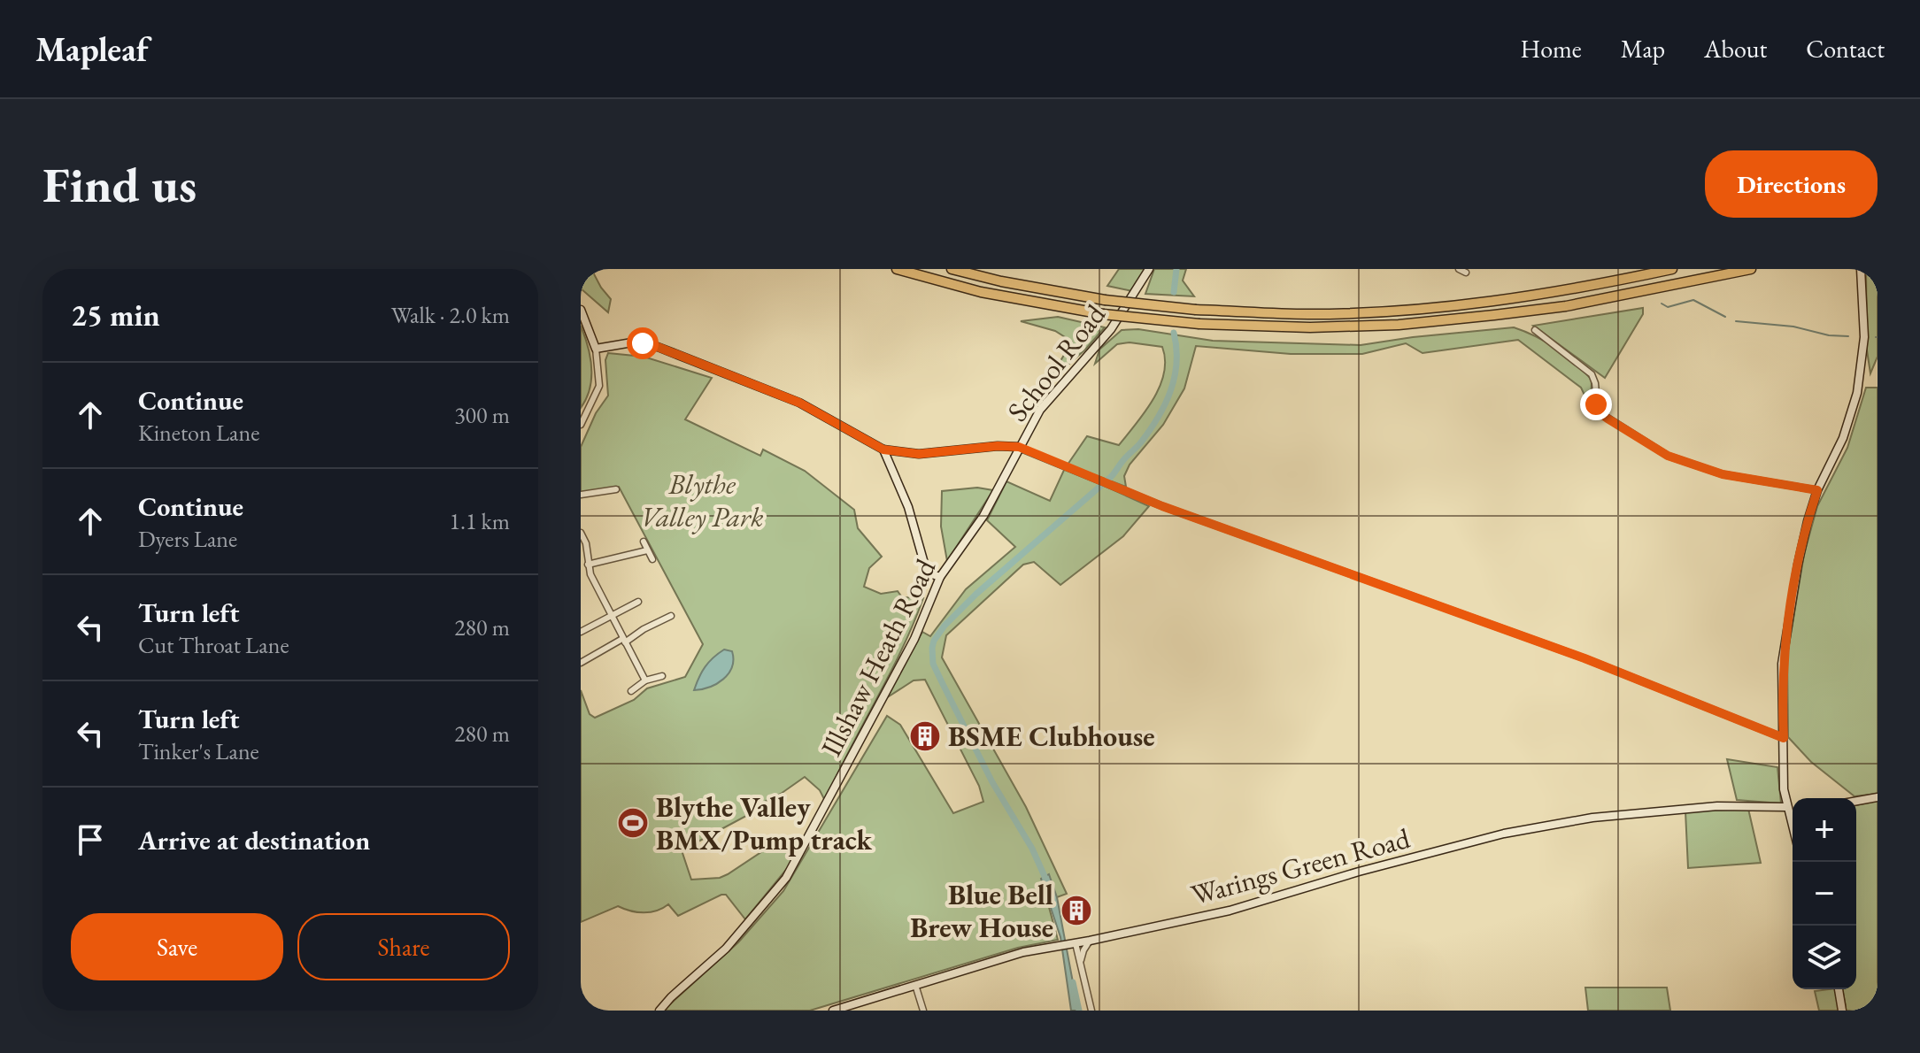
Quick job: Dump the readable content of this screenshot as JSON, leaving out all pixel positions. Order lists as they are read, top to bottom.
{
  "streets": {
    "street": ["School Road", "Illshaw Heath Road", "Warings Green Road"]
  },
  "crossings": [
    ["School Road", "Illshaw Heath Road"]
  ],
  "parks": ["Blythe Valley Park"],
  "places": {
    "building": ["BSME Clubhouse", "Blue Bell Brew House"],
    "sports": ["Blythe Valley BMX/Pump track"]
  },
  "page": {
    "header": "Mapleaf",
    "nav": [
      "Home",
      "Map",
      "About",
      "Contact"
    ],
    "buttons": [
      "Directions",
      ["Save", "Share"]
    ],
    "title": "Find us",
    "heading": ["25 min", "Walk · 2.0 km"],
    "list": [
      ["Continue", "Kineton Lane", "300 m"],
      ["Continue", "Dyers Lane", "1.1 km"],
      ["Turn left", "Cut Throat Lane", "280 m"],
      ["Turn left", "Tinker's Lane", "280 m"],
      "Arrive at destination"
    ],
    "map_buttons": ["+", "−"]
  }
}
